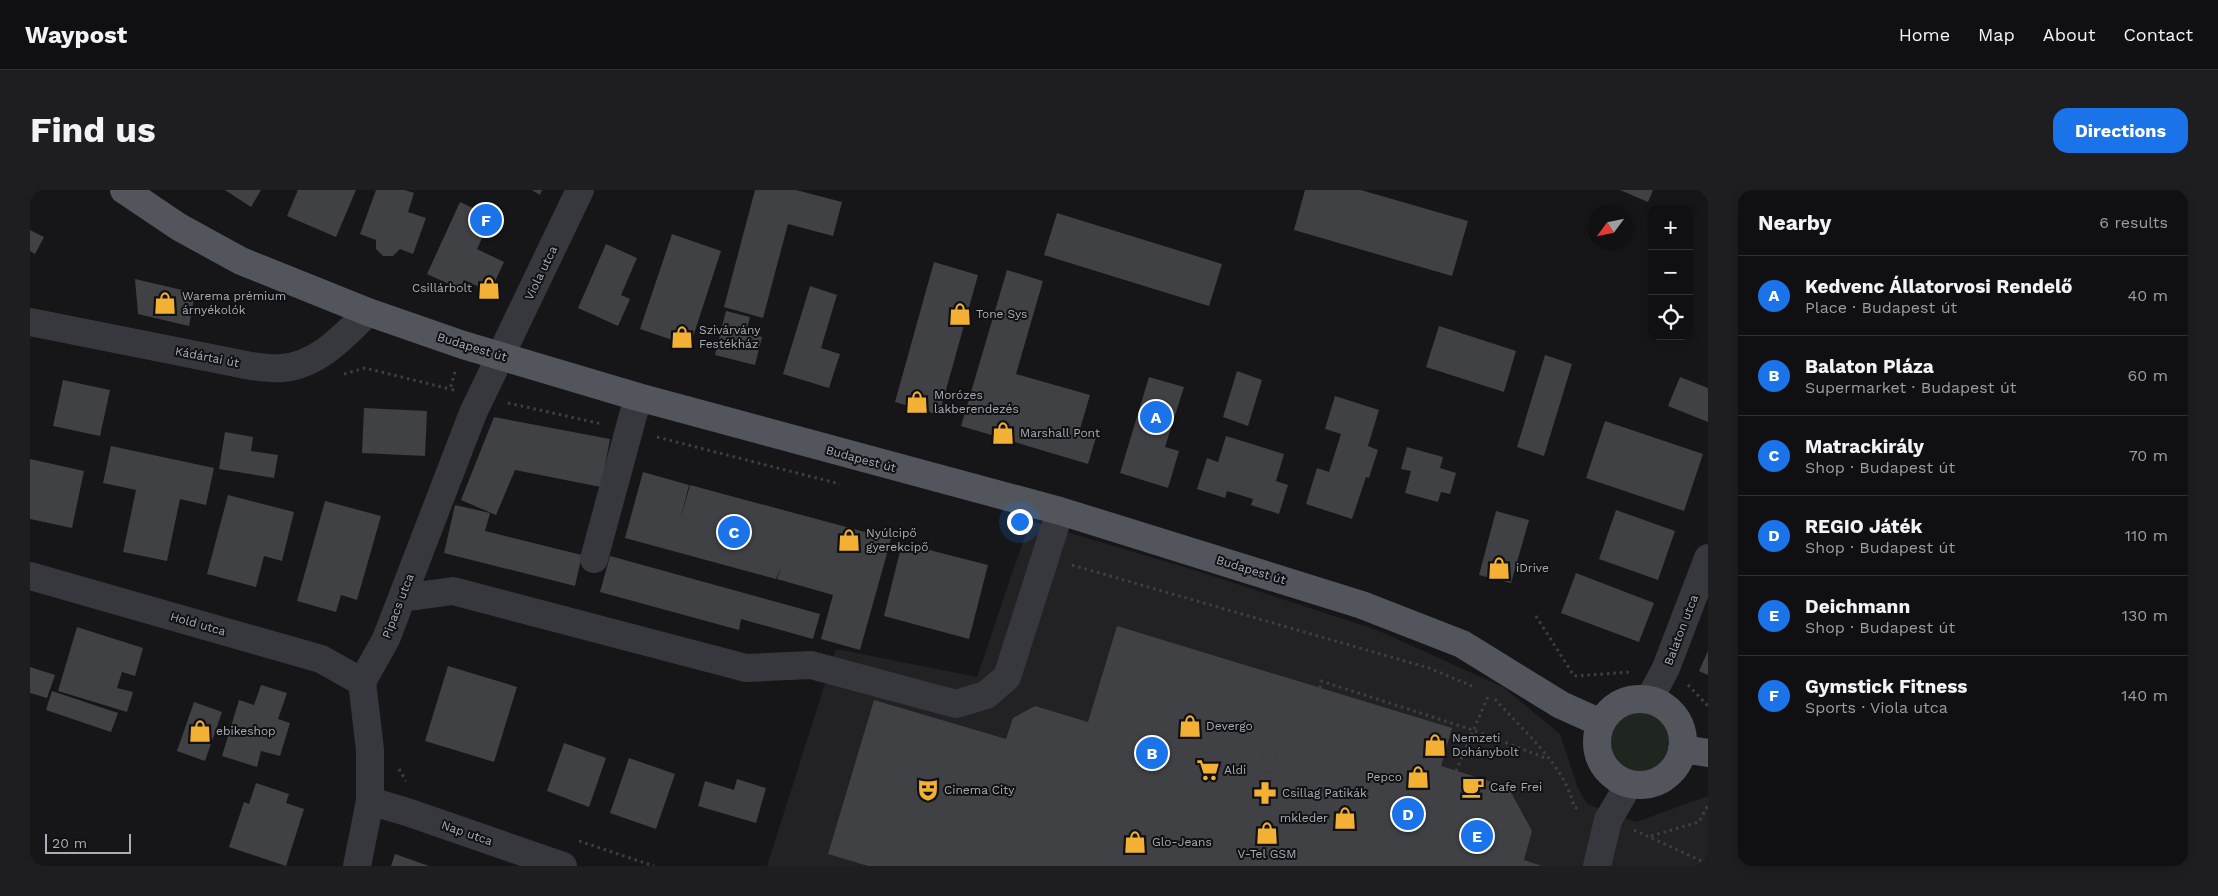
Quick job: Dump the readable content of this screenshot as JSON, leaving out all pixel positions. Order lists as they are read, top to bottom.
{
  "streets": {
    "main road": ["Budapest út"],
    "street": [
      "Viola utca",
      "Kádártai út",
      "Pipacs utca",
      "Hold utca",
      "Balaton utca",
      "Nap utca"
    ]
  },
  "crossings": [
    ["Viola utca", "Budapest út"],
    ["Viola utca", "Pipacs utca"],
    ["Budapest út", "Kádártai út"],
    ["Budapest út", "Pipacs utca"],
    ["Budapest út", "Balaton utca"],
    ["Pipacs utca", "Hold utca"]
  ],
  "places": {
    "shop": [
      "Csillárbolt",
      "Warema prémium árnyékolók",
      "Tone Sys",
      "Szivárvány Festékház",
      "Morózes lakberendezés",
      "Marshall Pont",
      "Nyúlcipő gyerekcipő",
      "iDrive",
      "Devergo",
      "ebikeshop",
      "Nemzeti Dohánybolt",
      "Pepco",
      "mkleder",
      "V-Tel GSM",
      "Glo-Jeans"
    ],
    "supermarket": ["Aldi"],
    "cafe": ["Cafe Frei"],
    "theatre": ["Cinema City"],
    "pharmacy": ["Csillag Patikák"]
  },
  "scale_bar": "20 m",
  "north": "bottom left",
  "page": {
    "header": "Waypost",
    "nav": [
      "Home",
      "Map",
      "About",
      "Contact"
    ],
    "buttons": "Directions",
    "title": "Find us",
    "heading": ["Nearby", "6 results"],
    "pins": [
      "F",
      "A",
      "C",
      "B",
      "D",
      "E"
    ],
    "map_buttons": ["+", "−"],
    "list": [
      {
        "mark": "A",
        "name": "Kedvenc Állatorvosi Rendelő",
        "note": "Place · Budapest út",
        "value": "40 m"
      },
      {
        "mark": "B",
        "name": "Balaton Pláza",
        "note": "Supermarket · Budapest út",
        "value": "60 m"
      },
      {
        "mark": "C",
        "name": "Matrackirály",
        "note": "Shop · Budapest út",
        "value": "70 m"
      },
      {
        "mark": "D",
        "name": "REGIO Játék",
        "note": "Shop · Budapest út",
        "value": "110 m"
      },
      {
        "mark": "E",
        "name": "Deichmann",
        "note": "Shop · Budapest út",
        "value": "130 m"
      },
      {
        "mark": "F",
        "name": "Gymstick Fitness",
        "note": "Sports · Viola utca",
        "value": "140 m"
      }
    ],
    "scale": "20 m"
  }
}
